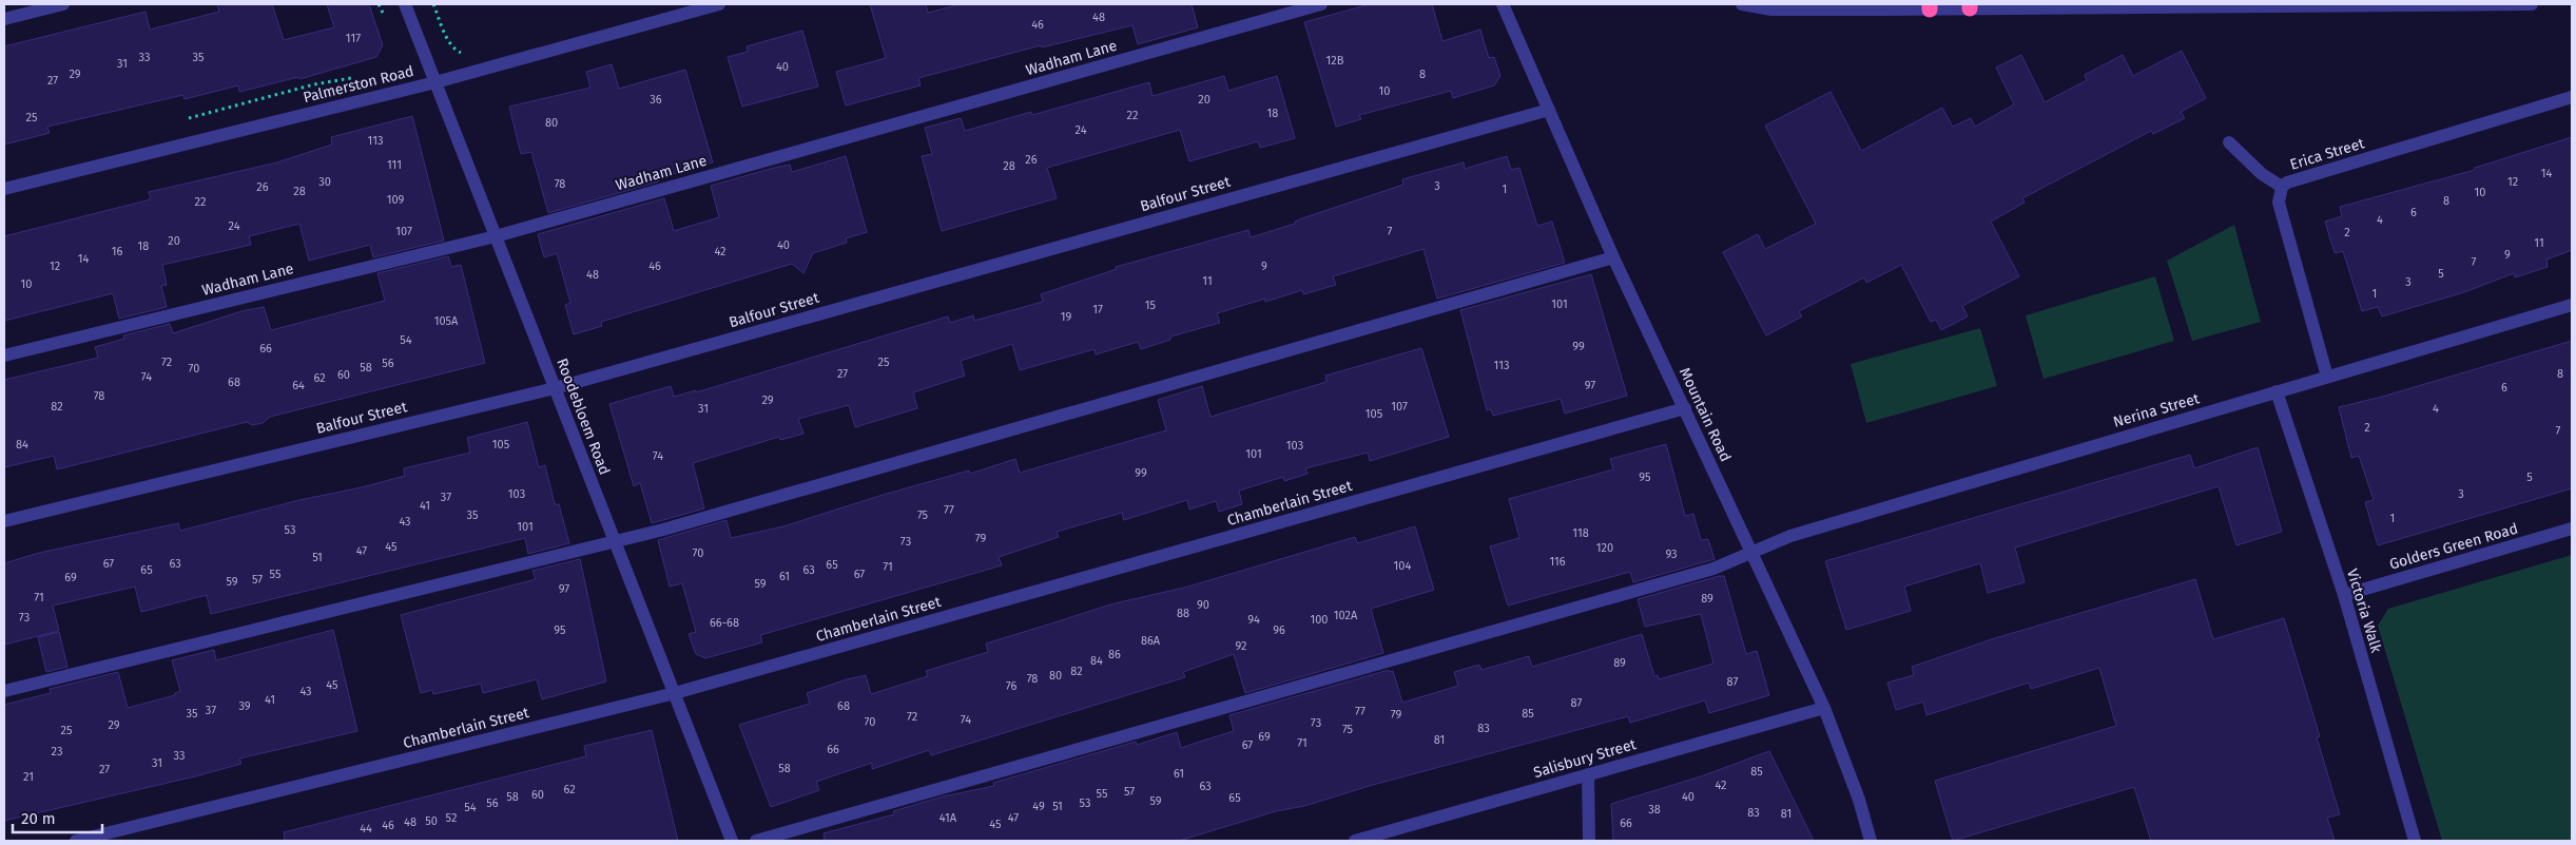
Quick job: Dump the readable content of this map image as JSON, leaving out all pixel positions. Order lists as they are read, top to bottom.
{
  "streets": {
    "street": [
      "Wadham Lane",
      "Palmerston Road",
      "Erica Street",
      "Balfour Street",
      "Nerina Street",
      "Mountain Road",
      "Roodebloem Road",
      "Chamberlain Street",
      "Golders Green Road",
      "Victoria Walk",
      "Salisbury Street"
    ]
  },
  "crossings": [
    ["Wadham Lane", "Roodebloem Road"],
    ["Palmerston Road", "Roodebloem Road"],
    ["Erica Street", "Nerina Street"],
    ["Balfour Street", "Mountain Road"],
    ["Balfour Street", "Roodebloem Road"],
    ["Nerina Street", "Mountain Road"],
    ["Nerina Street", "Victoria Walk"],
    ["Mountain Road", "Chamberlain Street"],
    ["Mountain Road", "Salisbury Street"],
    ["Roodebloem Road", "Chamberlain Street"],
    ["Golders Green Road", "Victoria Walk"]
  ],
  "house_numbers": [
    "48",
    "46",
    "117",
    "33",
    "35",
    "12B",
    "31",
    "40",
    "29",
    "8",
    "27",
    "10",
    "36",
    "20",
    "18",
    "22",
    "25",
    "80",
    "24",
    "113",
    "26",
    "111",
    "28",
    "14",
    "30",
    "12",
    "78",
    "3",
    "26",
    "1",
    "28",
    "10",
    "109",
    "8",
    "22",
    "6",
    "4",
    "24",
    "107",
    "7",
    "2",
    "20",
    "11",
    "40",
    "18",
    "16",
    "42",
    "9",
    "14",
    "7",
    "12",
    "46",
    "9",
    "5",
    "48",
    "11",
    "3",
    "10",
    "1",
    "101",
    "15",
    "17",
    "19",
    "105A",
    "54",
    "99",
    "66",
    "72",
    "25",
    "56",
    "113",
    "58",
    "70",
    "27",
    "8",
    "60",
    "74",
    "62",
    "68",
    "64",
    "97",
    "6",
    "78",
    "29",
    "82",
    "107",
    "31",
    "4",
    "105",
    "2",
    "7",
    "84",
    "105",
    "103",
    "101",
    "74",
    "99",
    "95",
    "5",
    "103",
    "3",
    "37",
    "41",
    "77",
    "35",
    "75",
    "1",
    "43",
    "101",
    "53",
    "118",
    "79",
    "73",
    "45",
    "120",
    "47",
    "70",
    "93",
    "51",
    "116",
    "67",
    "63",
    "65",
    "104",
    "71",
    "65",
    "63",
    "55",
    "67",
    "61",
    "69",
    "57",
    "59",
    "59",
    "97",
    "71",
    "89",
    "90",
    "88",
    "102A",
    "73",
    "94",
    "100",
    "66-68",
    "95",
    "96",
    "86A",
    "92",
    "86",
    "84",
    "89",
    "82",
    "80",
    "78",
    "87",
    "45",
    "76",
    "43",
    "41",
    "87",
    "39",
    "68",
    "37",
    "77",
    "35",
    "85",
    "79",
    "72",
    "74",
    "70",
    "73",
    "29",
    "83",
    "75",
    "25",
    "69",
    "81",
    "71",
    "67",
    "66",
    "23",
    "33",
    "31",
    "58",
    "27",
    "85",
    "61",
    "21",
    "42",
    "63",
    "62",
    "57",
    "55",
    "60",
    "58",
    "40",
    "65",
    "59",
    "56",
    "53",
    "49",
    "51",
    "54",
    "38",
    "83",
    "81",
    "52",
    "41A",
    "47",
    "50",
    "48",
    "66",
    "45",
    "46",
    "44"
  ],
  "scale_bar": "20 m"
}
